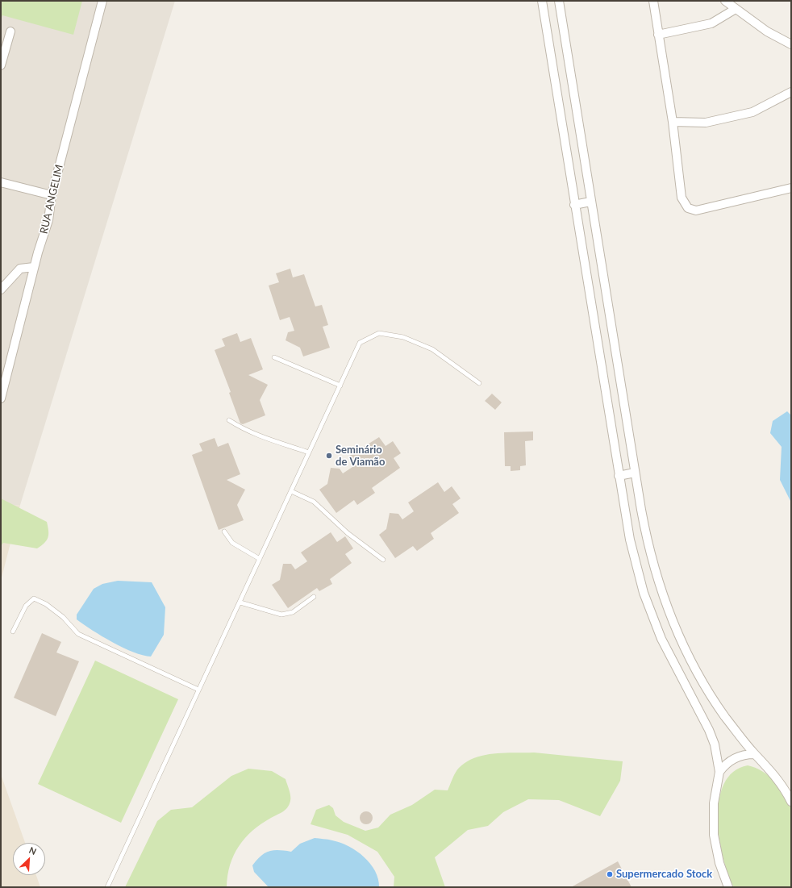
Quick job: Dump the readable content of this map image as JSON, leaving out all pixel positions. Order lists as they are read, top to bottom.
{
  "streets": {
    "street": ["RUA ANGELIM"]
  },
  "places": ["Seminário de Viamão", "Supermercado Stock"],
  "north": "top right"
}
